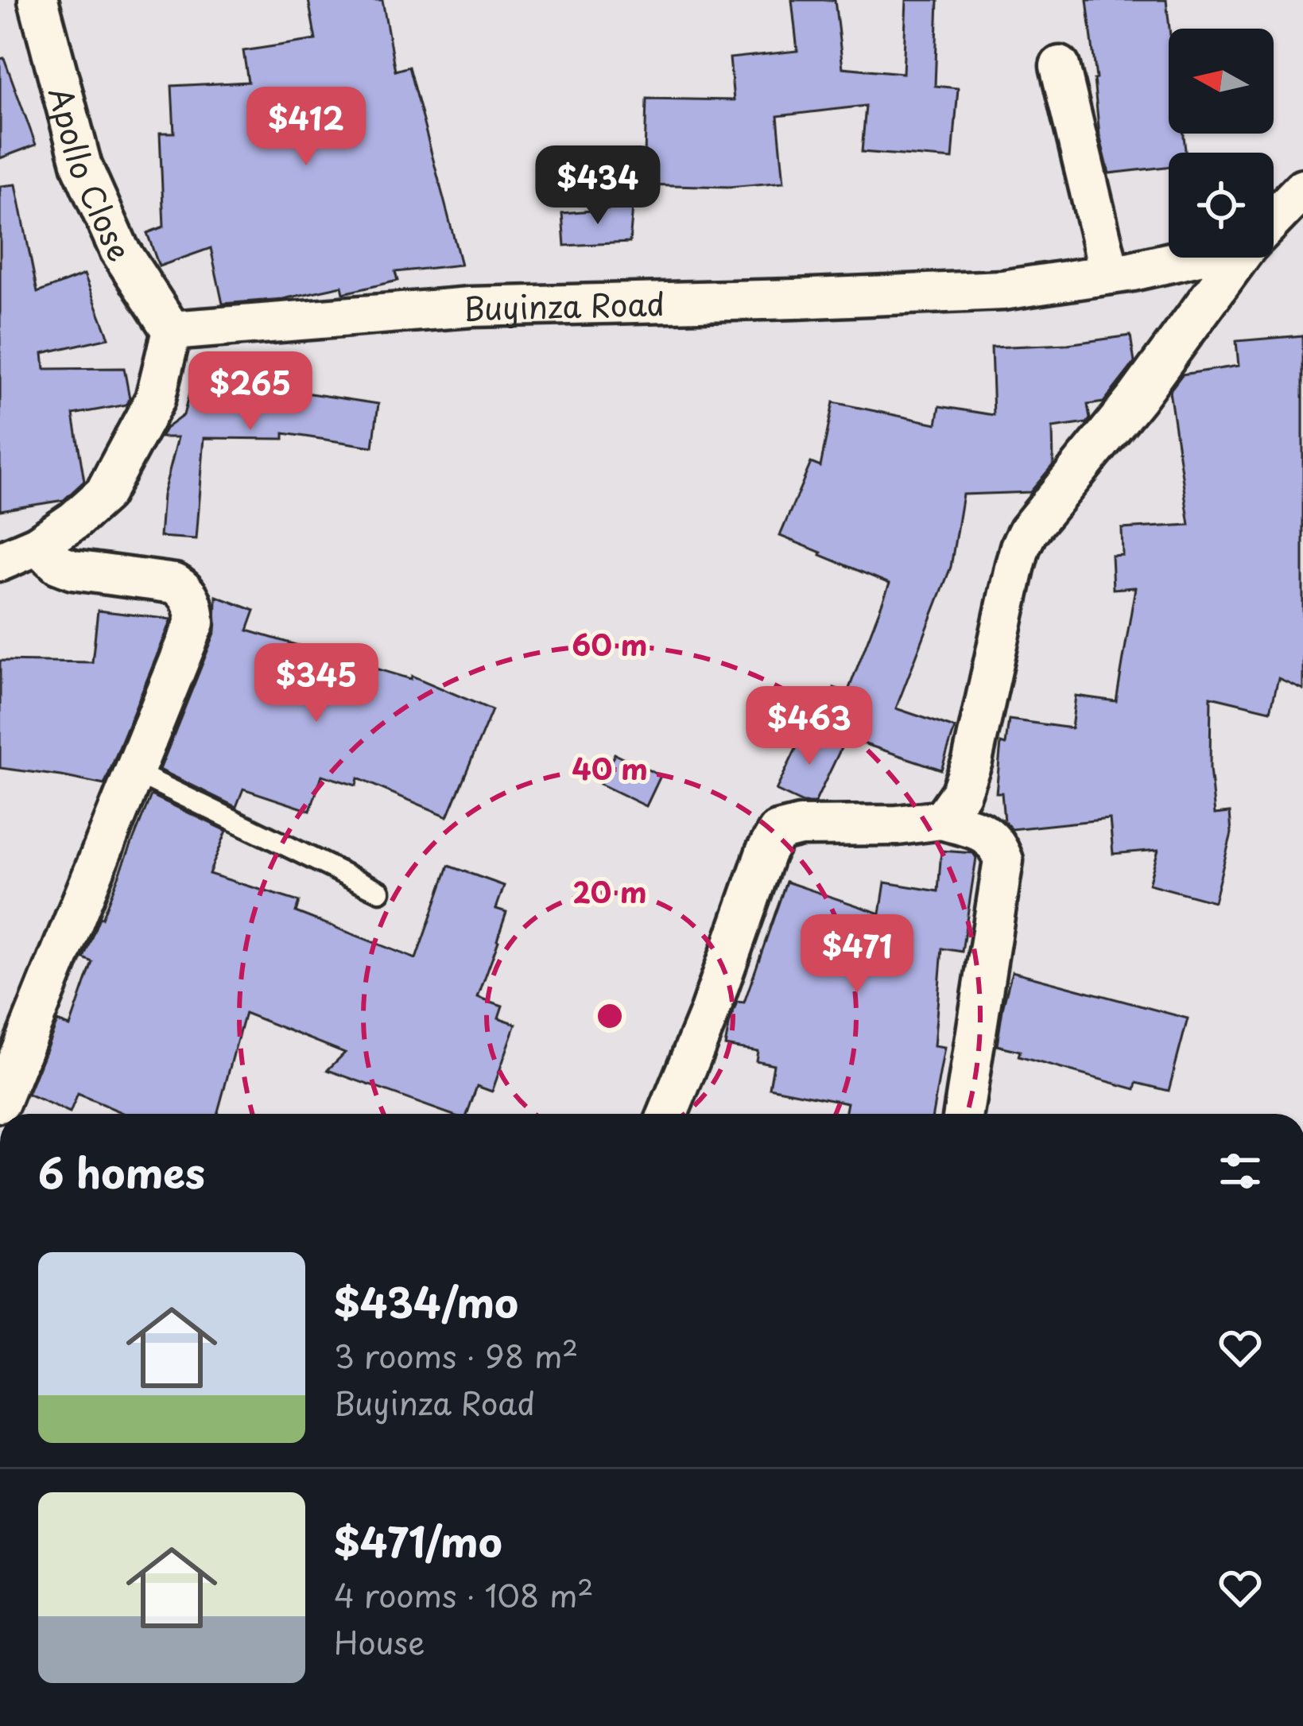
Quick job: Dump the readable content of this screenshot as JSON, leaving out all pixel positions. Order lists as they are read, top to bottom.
{
  "streets": {
    "street": ["Apollo Close", "Buyinza Road"]
  },
  "crossings": [
    ["Apollo Close", "Buyinza Road"]
  ],
  "north": "left",
  "page": {
    "price": [
      "$412",
      "$434",
      "$265",
      "$345",
      "$463",
      "$471"
    ],
    "heading": "6 homes",
    "list": [
      {
        "name": "$434/mo",
        "note": "3 rooms · 98 m² · Buyinza Road"
      },
      {
        "name": "$471/mo",
        "note": "4 rooms · 108 m² · House"
      }
    ]
  },
  "rings": ["60 m", "40 m", "20 m"]
}
